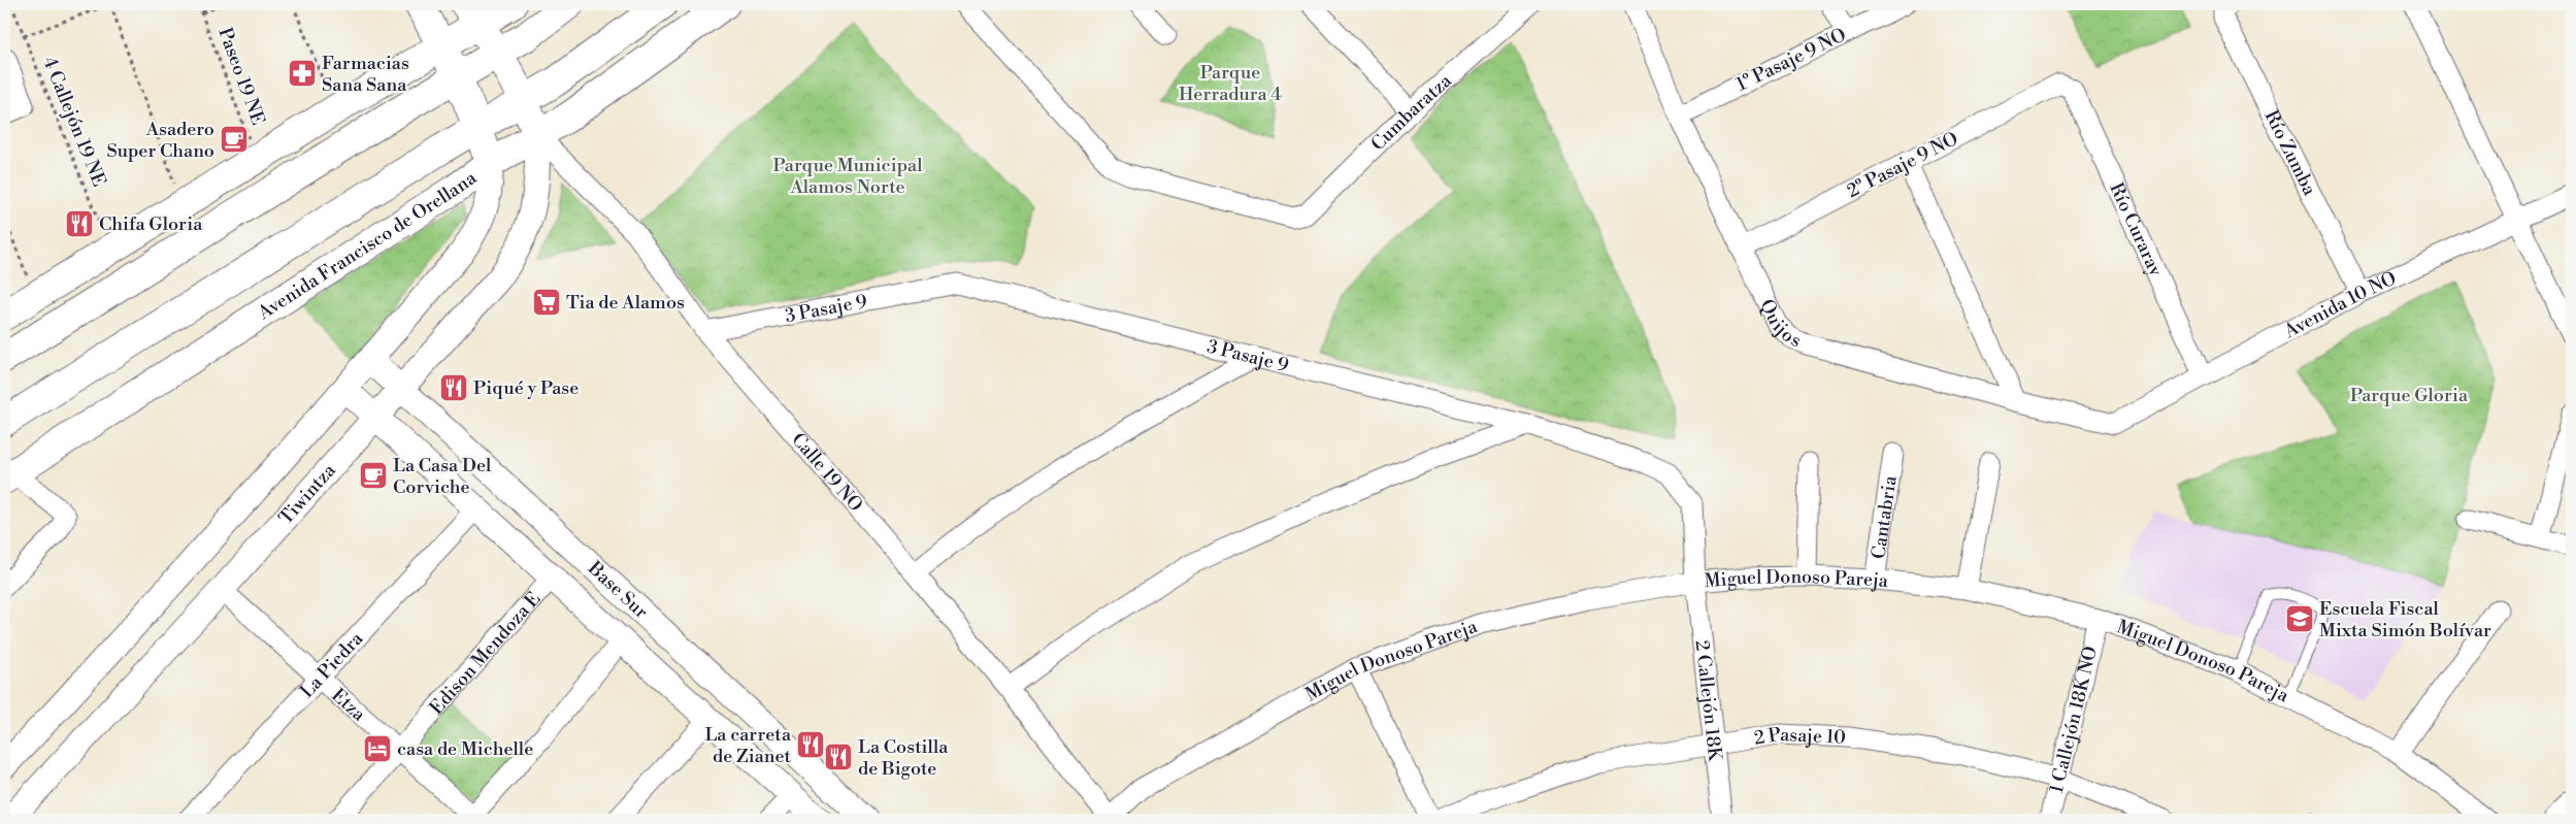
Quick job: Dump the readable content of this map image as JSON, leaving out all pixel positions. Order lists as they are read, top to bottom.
{
  "streets": {
    "main road": ["Avenida Francisco de Orellana"],
    "street": [
      "1º Pasaje 9 NO",
      "Cumbaratza",
      "Río Zumba",
      "2º Pasaje 9 NO",
      "Río Curaray",
      "Avenida 10 NO",
      "3 Pasaje 9",
      "Quijos",
      "Calle 19 NO",
      "Tiwintza",
      "Cantabria",
      "Miguel Donoso Pareja",
      "Base Sur",
      "Edison Mendoza E",
      "La Piedra",
      "2 Callejón 18K",
      "Etza",
      "1 Callejón 18K NO",
      "2 Pasaje 10"
    ],
    "path": ["Paseo 19 NE", "4 Callejón 19 NE"]
  },
  "crossings": [
    ["1º Pasaje 9 NO", "Quijos"],
    ["Río Zumba", "Avenida 10 NO"],
    ["2º Pasaje 9 NO", "Río Curaray"],
    ["2º Pasaje 9 NO", "Quijos"],
    ["Río Curaray", "Avenida 10 NO"],
    ["Avenida Francisco de Orellana", "Calle 19 NO"],
    ["Avenida Francisco de Orellana", "Tiwintza"],
    ["Avenida 10 NO", "Quijos"],
    ["3 Pasaje 9", "Calle 19 NO"],
    ["3 Pasaje 9", "Miguel Donoso Pareja"],
    ["3 Pasaje 9", "2 Callejón 18K"],
    ["Calle 19 NO", "Tiwintza"],
    ["Calle 19 NO", "Miguel Donoso Pareja"],
    ["Tiwintza", "Base Sur"],
    ["Tiwintza", "Etza"],
    ["Cantabria", "Miguel Donoso Pareja"],
    ["Miguel Donoso Pareja", "2 Callejón 18K"],
    ["Miguel Donoso Pareja", "1 Callejón 18K NO"],
    ["Base Sur", "Edison Mendoza E"],
    ["Base Sur", "La Piedra"],
    ["Edison Mendoza E", "Etza"],
    ["La Piedra", "Etza"],
    ["2 Callejón 18K", "2 Pasaje 10"],
    ["1 Callejón 18K NO", "2 Pasaje 10"]
  ],
  "parks": ["Parque Herradura 4", "Parque Municipal Alamos Norte", "Parque Gloria"],
  "places": {
    "pharmacy": ["Farmacias Sana Sana"],
    "cafe": ["Asadero Super Chano", "La Casa Del Corviche"],
    "restaurant": [
      "Chifa Gloria",
      "Piqué y Pase",
      "La carreta de Zianet",
      "La Costilla de Bigote"
    ],
    "supermarket": ["Tia de Alamos"],
    "school or university": ["Escuela Fiscal Mixta Simón Bolívar"],
    "hotel": ["casa de Michelle"]
  }
}
